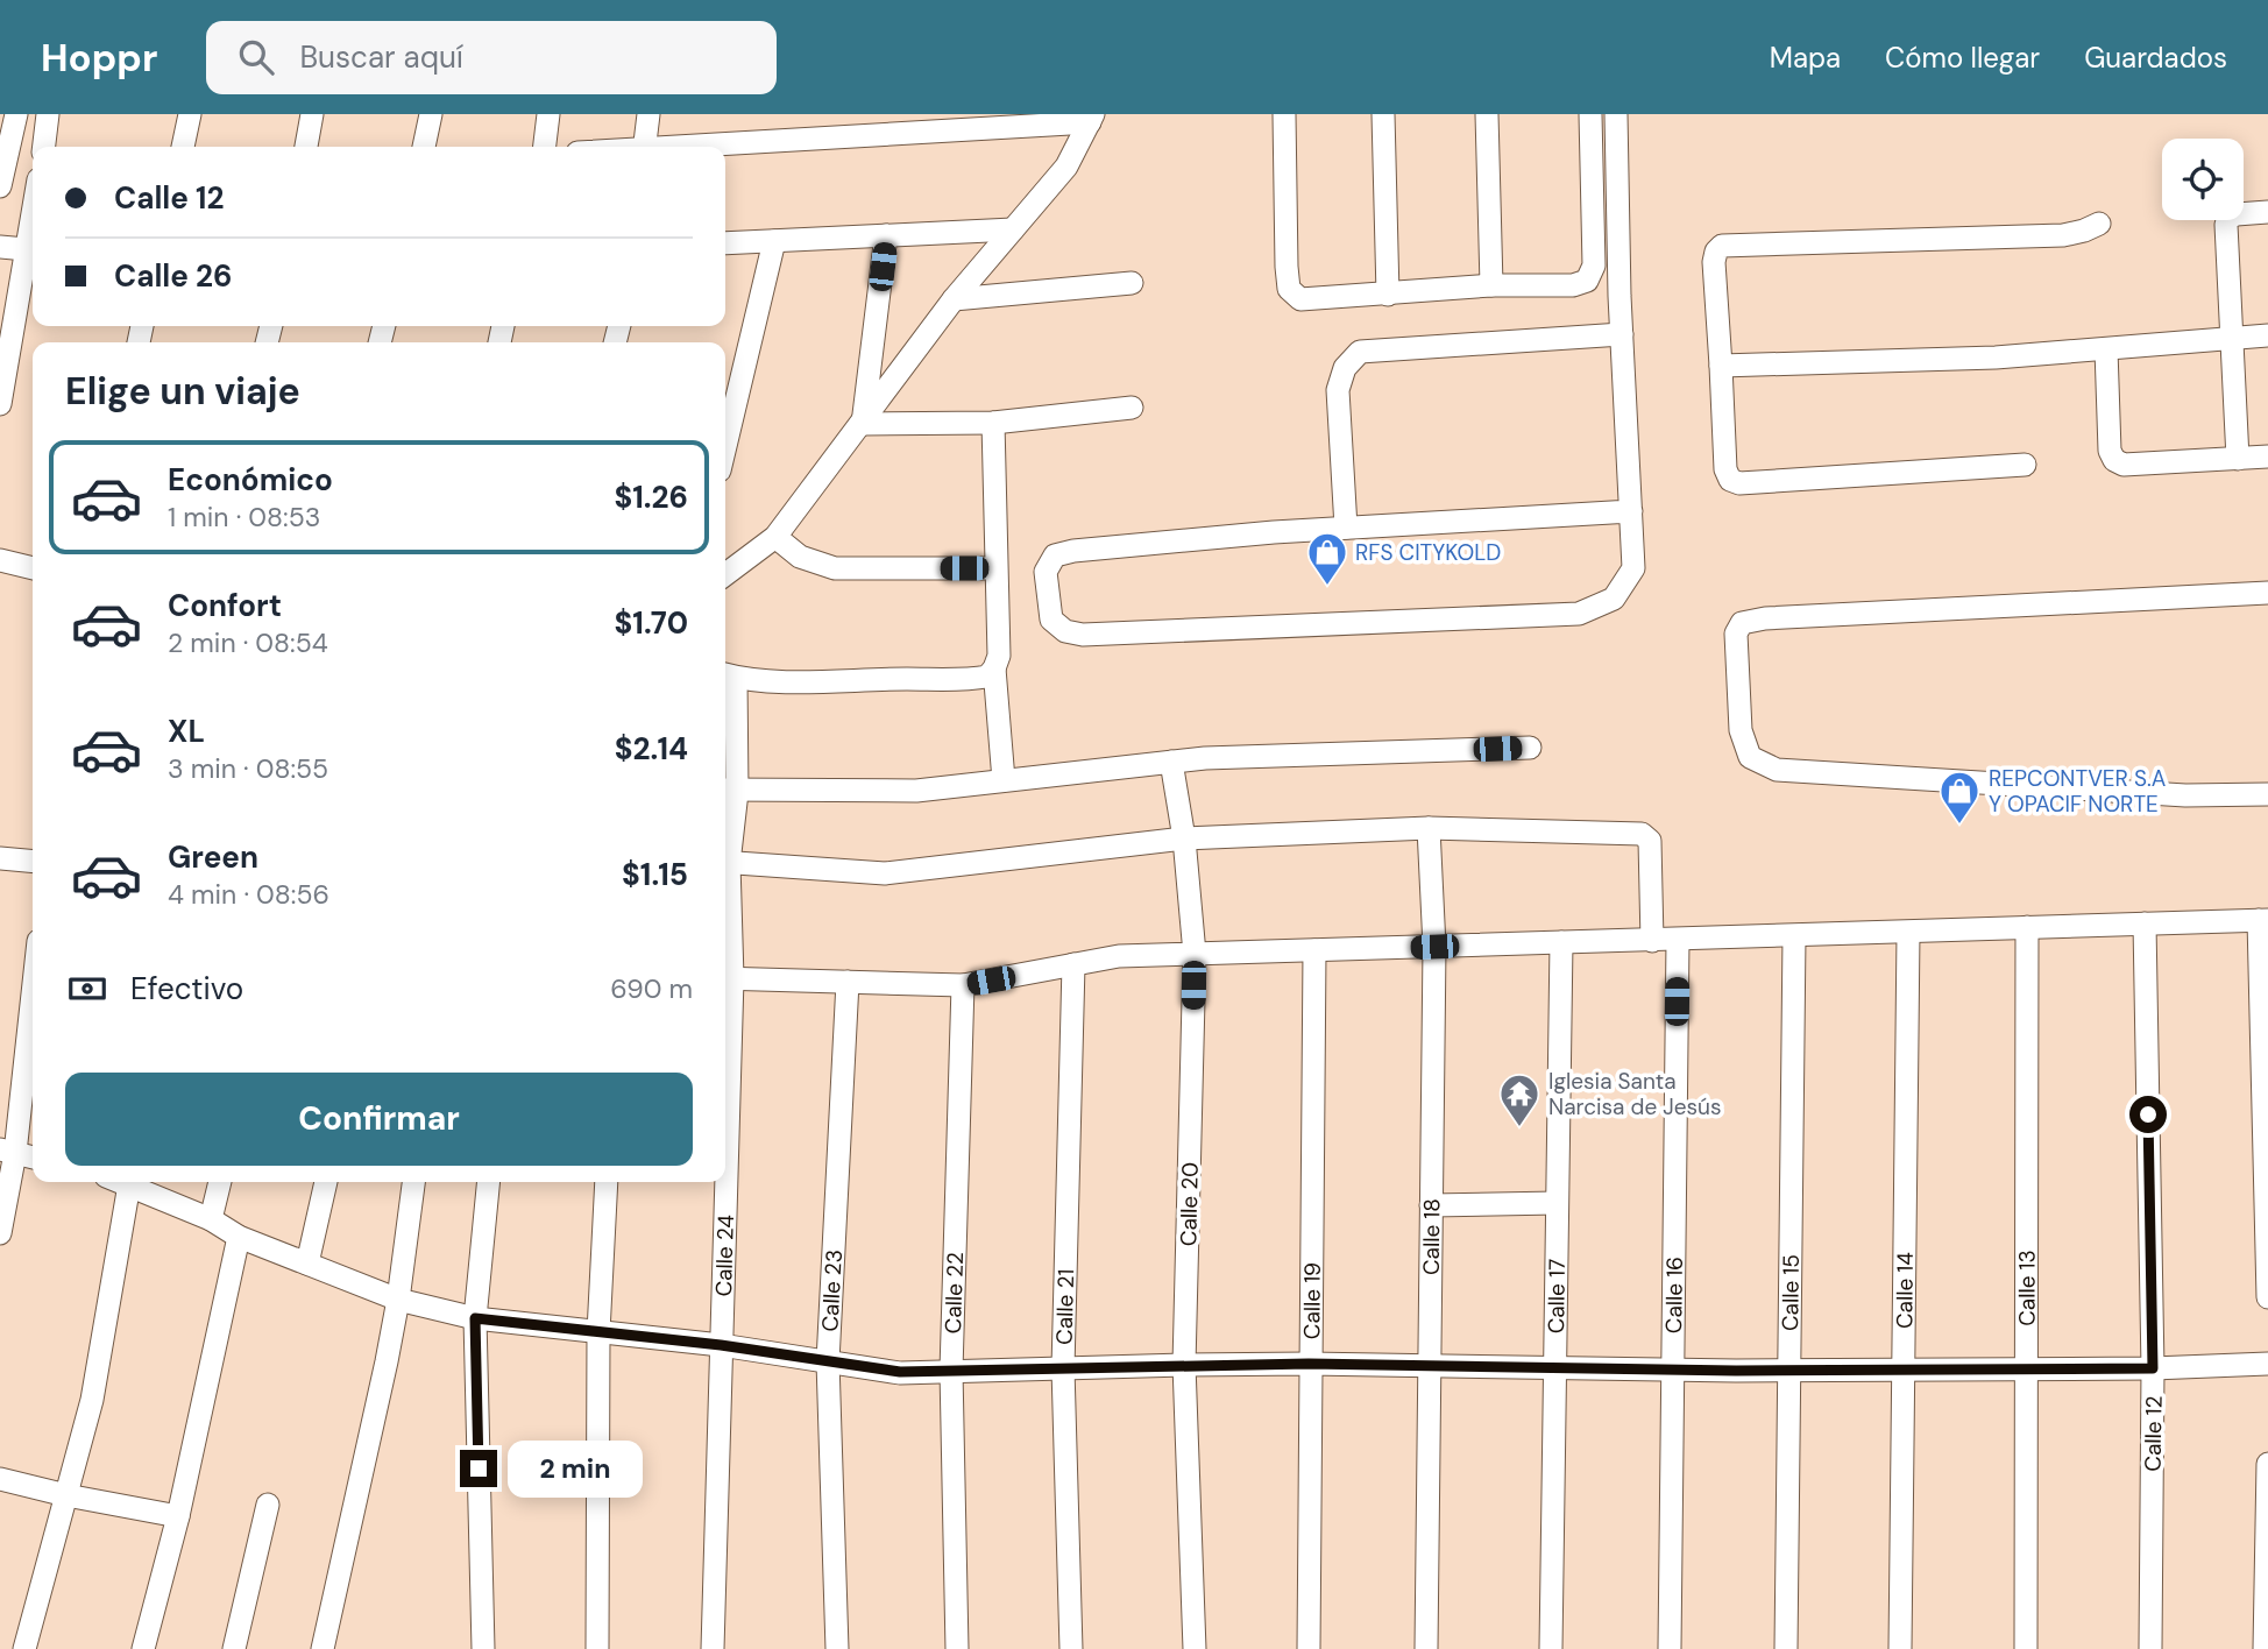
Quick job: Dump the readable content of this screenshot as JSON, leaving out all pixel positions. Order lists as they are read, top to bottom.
{
  "streets": {
    "street": [
      "Calle 20",
      "Calle 18",
      "Calle 24",
      "Calle 13",
      "Calle 23",
      "Calle 14",
      "Calle 22",
      "Calle 15",
      "Calle 16",
      "Calle 17",
      "Calle 19",
      "Calle 21",
      "Calle 12"
    ]
  },
  "places": {
    "shop": ["RFS CITYKOLD", "REPCONTVER S.A Y OPACIF NORTE"],
    "temple": ["Iglesia Santa Narcisa de Jesús"]
  },
  "page": {
    "header": "Hoppr",
    "search": "Buscar aquí",
    "nav": ["Mapa", "Cómo llegar", "Guardados"],
    "banner": ["Calle 12", "Calle 26"],
    "heading": "Elige un viaje",
    "list": [
      {
        "name": "Económico",
        "note": "1 min · 08:53",
        "value": "$1.26"
      },
      {
        "name": "Confort",
        "note": "2 min · 08:54",
        "value": "$1.70"
      },
      {
        "name": "XL",
        "note": "3 min · 08:55",
        "value": "$2.14"
      },
      {
        "name": "Green",
        "note": "4 min · 08:56",
        "value": "$1.15"
      }
    ],
    "pay": ["Efectivo", "690 m"],
    "buttons": "Confirmar",
    "bubble": "2 min"
  }
}
